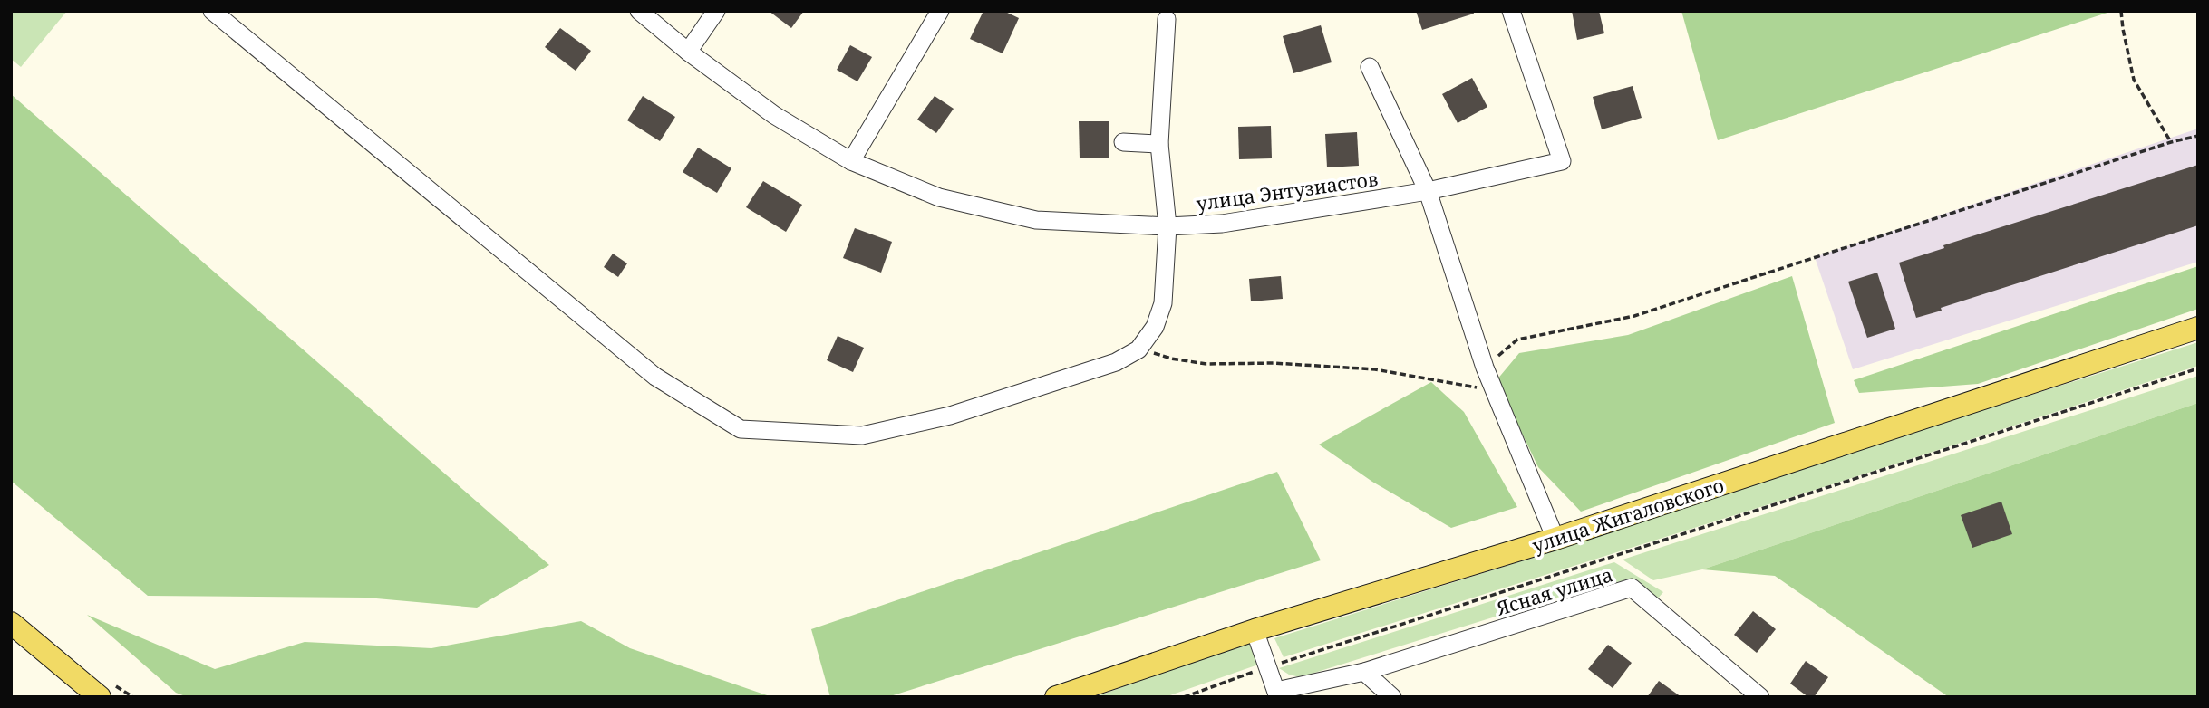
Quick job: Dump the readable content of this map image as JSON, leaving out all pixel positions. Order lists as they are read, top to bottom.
{
  "streets": {
    "main road": ["улица Жигаловского"],
    "street": ["улица Энтузиастов", "Ясная улица"]
  }
}
